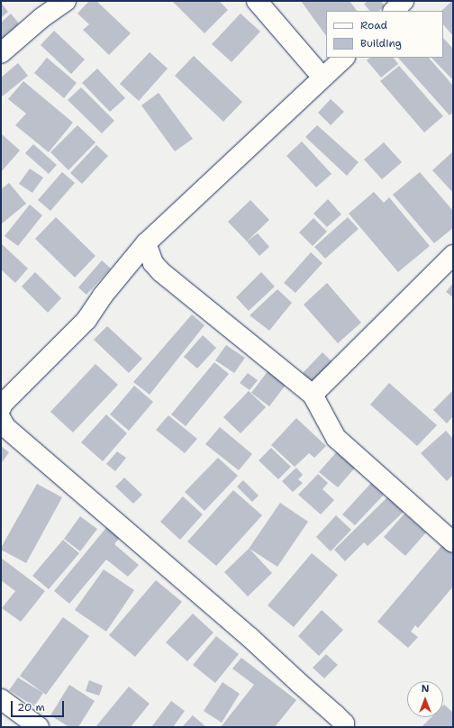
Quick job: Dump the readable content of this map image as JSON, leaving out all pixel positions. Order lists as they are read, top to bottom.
{
  "legend": ["Road", "Building"],
  "scale_bar": "20 m",
  "north": "top"
}
